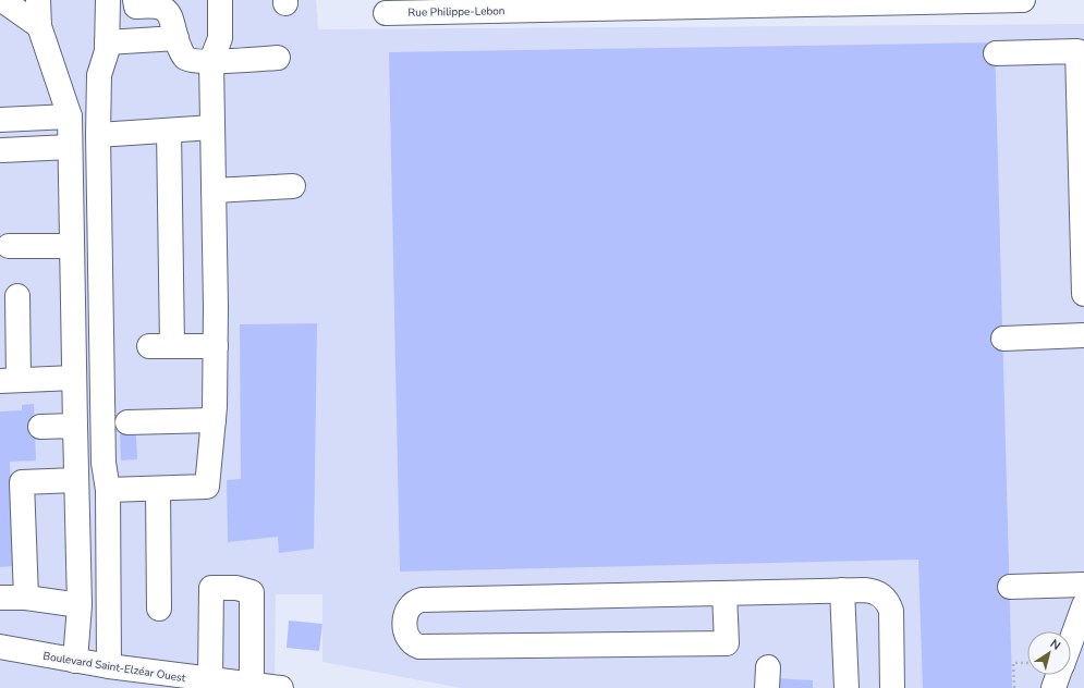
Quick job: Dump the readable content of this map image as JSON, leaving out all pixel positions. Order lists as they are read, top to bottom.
{
  "streets": {
    "street": ["Rue Philippe-Lebon", "Boulevard Saint-Elzéar Ouest"]
  },
  "north": "top right"
}
